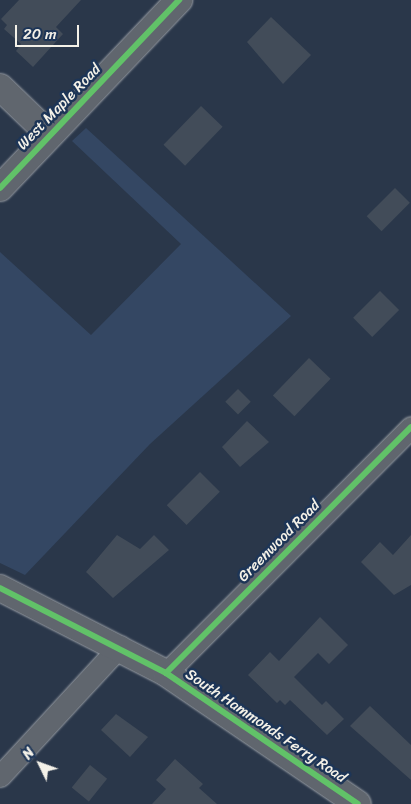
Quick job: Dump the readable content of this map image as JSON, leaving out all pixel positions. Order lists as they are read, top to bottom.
{
  "streets": {
    "street": ["West Maple Road", "Greenwood Road", "South Hammonds Ferry Road"]
  },
  "crossings": [
    ["Greenwood Road", "South Hammonds Ferry Road"]
  ],
  "scale_bar": "20 m",
  "north": "top left"
}
